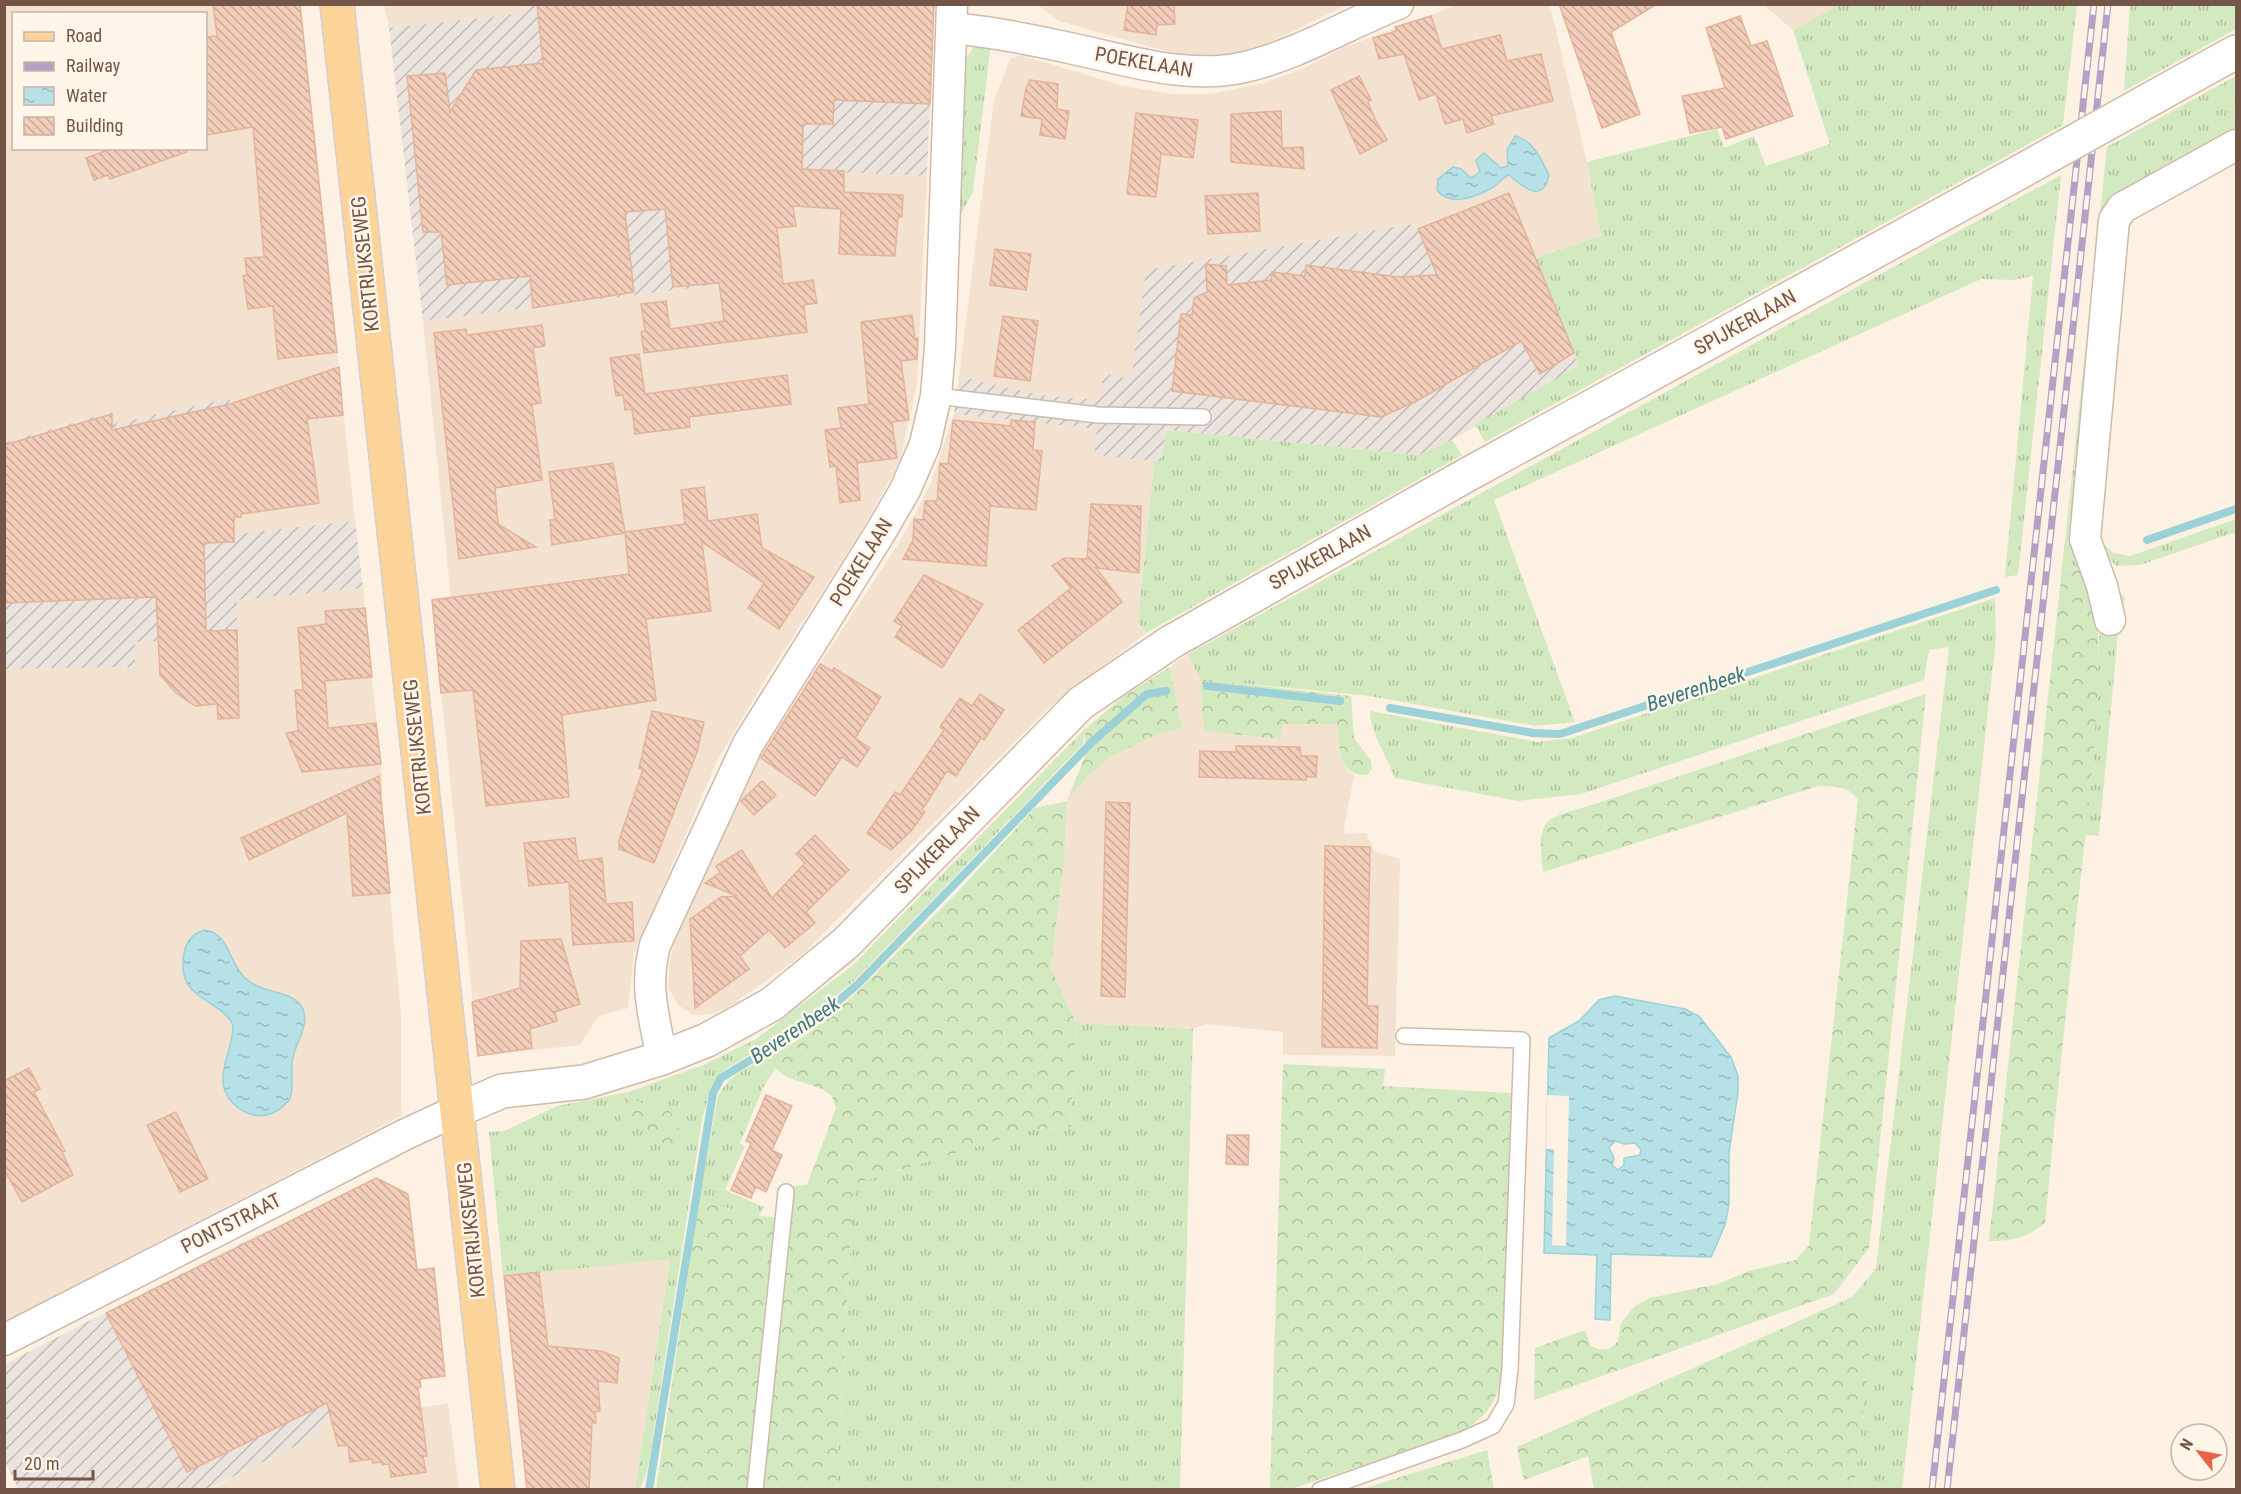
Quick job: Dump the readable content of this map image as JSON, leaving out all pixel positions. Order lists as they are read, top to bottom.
{
  "streets": {
    "main road": ["KORTRIJKSEWEG"],
    "street": ["POEKELAAN", "SPIJKERLAAN", "PONTSTRAAT"]
  },
  "crossings": [
    ["POEKELAAN", "SPIJKERLAAN"],
    ["KORTRIJKSEWEG", "SPIJKERLAAN"],
    ["KORTRIJKSEWEG", "PONTSTRAAT"],
    ["SPIJKERLAAN", "PONTSTRAAT"]
  ],
  "water": ["Beverenbeek"],
  "legend": [
    "Road",
    "Railway",
    "Water",
    "Building"
  ],
  "scale_bar": "20 m",
  "north": "top left"
}
